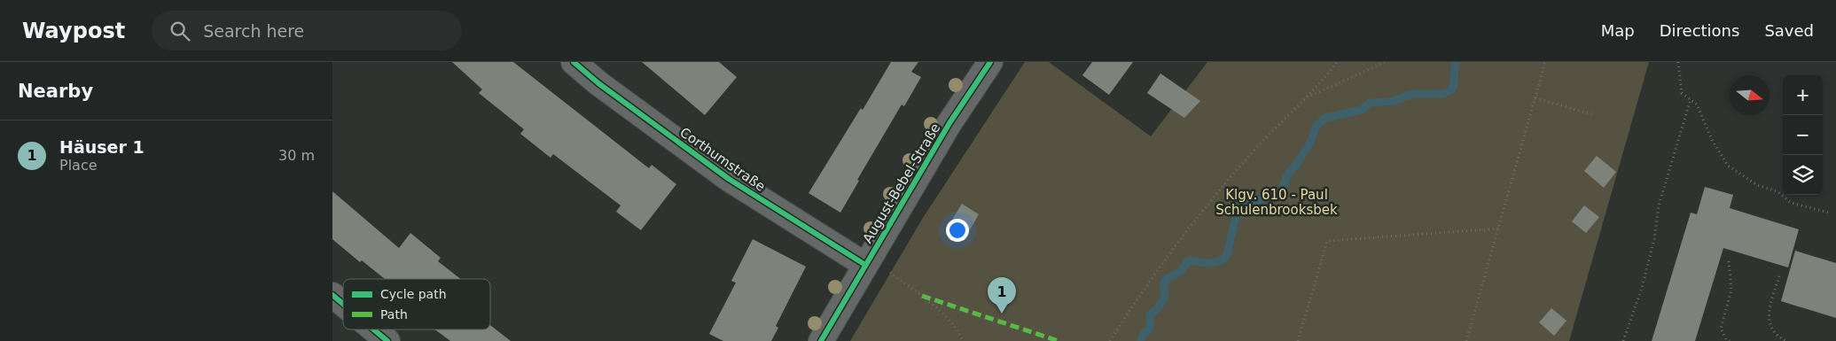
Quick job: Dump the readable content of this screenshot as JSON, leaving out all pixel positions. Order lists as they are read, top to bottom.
{
  "streets": {
    "street": ["Corthumstraße", "August-Bebel-Straße"]
  },
  "crossings": [
    ["Corthumstraße", "August-Bebel-Straße"]
  ],
  "parks": ["Klgv. 610 - Paul Schulenbrooksbek"],
  "legend": ["Cycle path", "Path"],
  "north": "right",
  "page": {
    "header": "Waypost",
    "search": "Search here",
    "nav": ["Map", "Directions", "Saved"],
    "heading": "Nearby",
    "map_buttons": ["+", "−"],
    "list": [
      {
        "mark": "1",
        "name": "Häuser 1",
        "note": "Place",
        "value": "30 m"
      }
    ],
    "pins": "1"
  }
}
